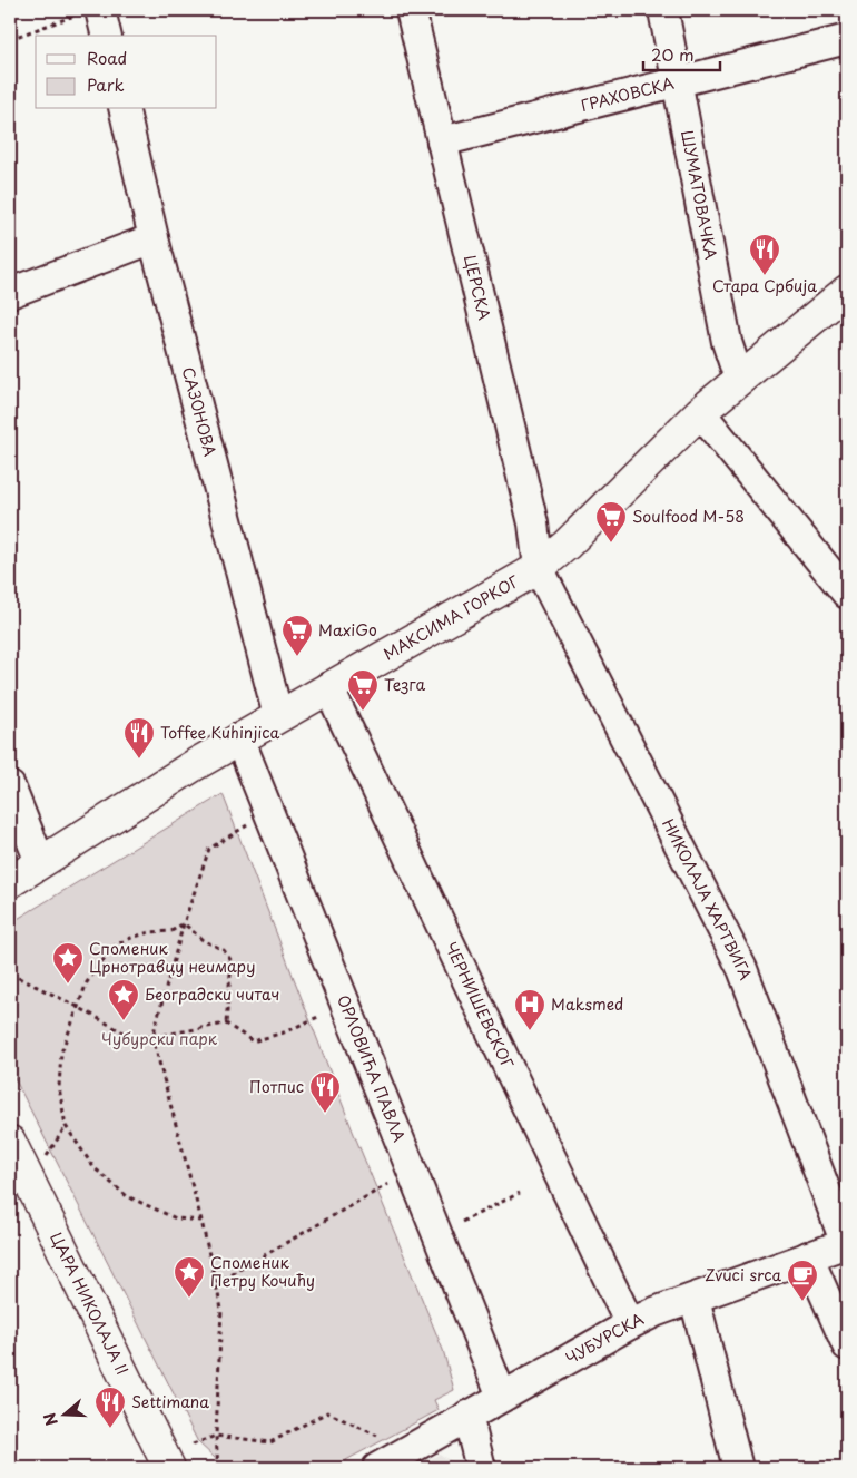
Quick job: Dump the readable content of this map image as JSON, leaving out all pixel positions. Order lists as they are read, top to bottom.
{
  "streets": {
    "main road": ["МАКСИМА ГОРКОГ", "ЦАРА НИКОЛАЈА II"],
    "street": [
      "ГРАХОВСКА",
      "ШУМАТОВАЧКА",
      "ЦЕРСКА",
      "САЗОНОВА",
      "НИКОЛАЈА ХАРТВИГА",
      "ЧЕРНИШЕВСКОГ",
      "ОРЛОВИЋА ПАВЛА",
      "ЧУБУРСКА"
    ]
  },
  "crossings": [
    ["ГРАХОВСКА", "ШУМАТОВАЧКА"],
    ["ГРАХОВСКА", "ЦЕРСКА"],
    ["ШУМАТОВАЧКА", "МАКСИМА ГОРКОГ"],
    ["ЦЕРСКА", "МАКСИМА ГОРКОГ"],
    ["ЦЕРСКА", "НИКОЛАЈА ХАРТВИГА"],
    ["САЗОНОВА", "МАКСИМА ГОРКОГ"],
    ["МАКСИМА ГОРКОГ", "НИКОЛАЈА ХАРТВИГА"],
    ["МАКСИМА ГОРКОГ", "ЧЕРНИШЕВСКОГ"],
    ["МАКСИМА ГОРКОГ", "ОРЛОВИЋА ПАВЛА"],
    ["НИКОЛАЈА ХАРТВИГА", "ЧУБУРСКА"],
    ["ЧЕРНИШЕВСКОГ", "ЧУБУРСКА"],
    ["ОРЛОВИЋА ПАВЛА", "ЧУБУРСКА"]
  ],
  "parks": ["Чубурски парк"],
  "places": {
    "restaurant": [
      "Стара Србија",
      "Toffee Kuhinjica",
      "Потпис",
      "Settimana"
    ],
    "supermarket": ["Soulfood M-58", "MaxiGo", "Тезга"],
    "place": ["Споменик Црнотравцу неимару", "Београдски читач", "Споменик Петру Кочићу"],
    "hospital": ["Maksmed"],
    "cafe": ["Zvuci srca"]
  },
  "legend": ["Road", "Park"],
  "scale_bar": "20 m",
  "north": "left"
}
